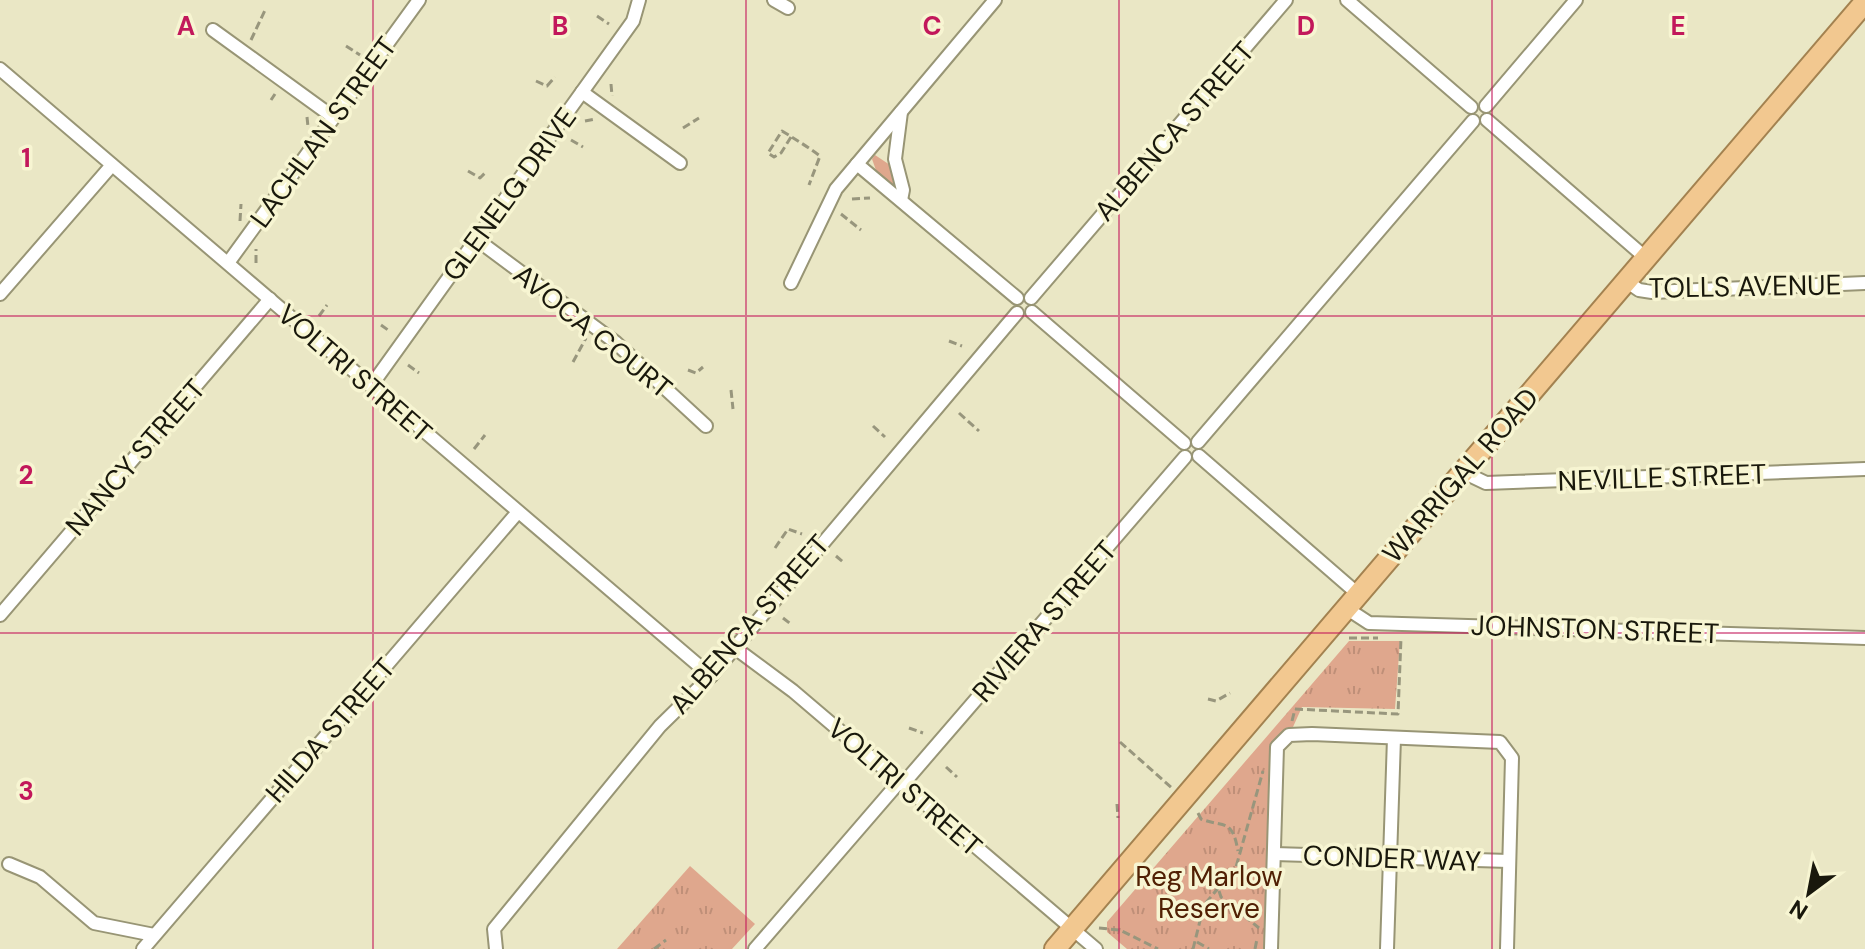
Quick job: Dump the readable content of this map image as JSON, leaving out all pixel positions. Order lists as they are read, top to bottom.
{
  "streets": {
    "highway": ["WARRIGAL ROAD"],
    "street": [
      "ALBENCA STREET",
      "LACHLAN STREET",
      "GLENELG DRIVE",
      "TOLLS AVENUE",
      "AVOCA COURT",
      "VOLTRI STREET",
      "NANCY STREET",
      "NEVILLE STREET",
      "RIVIERA STREET",
      "JOHNSTON STREET",
      "HILDA STREET",
      "CONDER WAY"
    ]
  },
  "crossings": [
    ["ALBENCA STREET", "VOLTRI STREET"],
    ["LACHLAN STREET", "VOLTRI STREET"],
    ["GLENELG DRIVE", "AVOCA COURT"],
    ["GLENELG DRIVE", "VOLTRI STREET"],
    ["TOLLS AVENUE", "WARRIGAL ROAD"],
    ["VOLTRI STREET", "NANCY STREET"],
    ["VOLTRI STREET", "WARRIGAL ROAD"],
    ["VOLTRI STREET", "RIVIERA STREET"],
    ["VOLTRI STREET", "HILDA STREET"],
    ["WARRIGAL ROAD", "NEVILLE STREET"],
    ["WARRIGAL ROAD", "JOHNSTON STREET"]
  ],
  "parks": ["Reg Marlow Reserve"],
  "north": "bottom left",
  "grid": {
    "columns": [
      "A",
      "B",
      "C",
      "D",
      "E"
    ],
    "rows": ["1", "2", "3"]
  }
}
